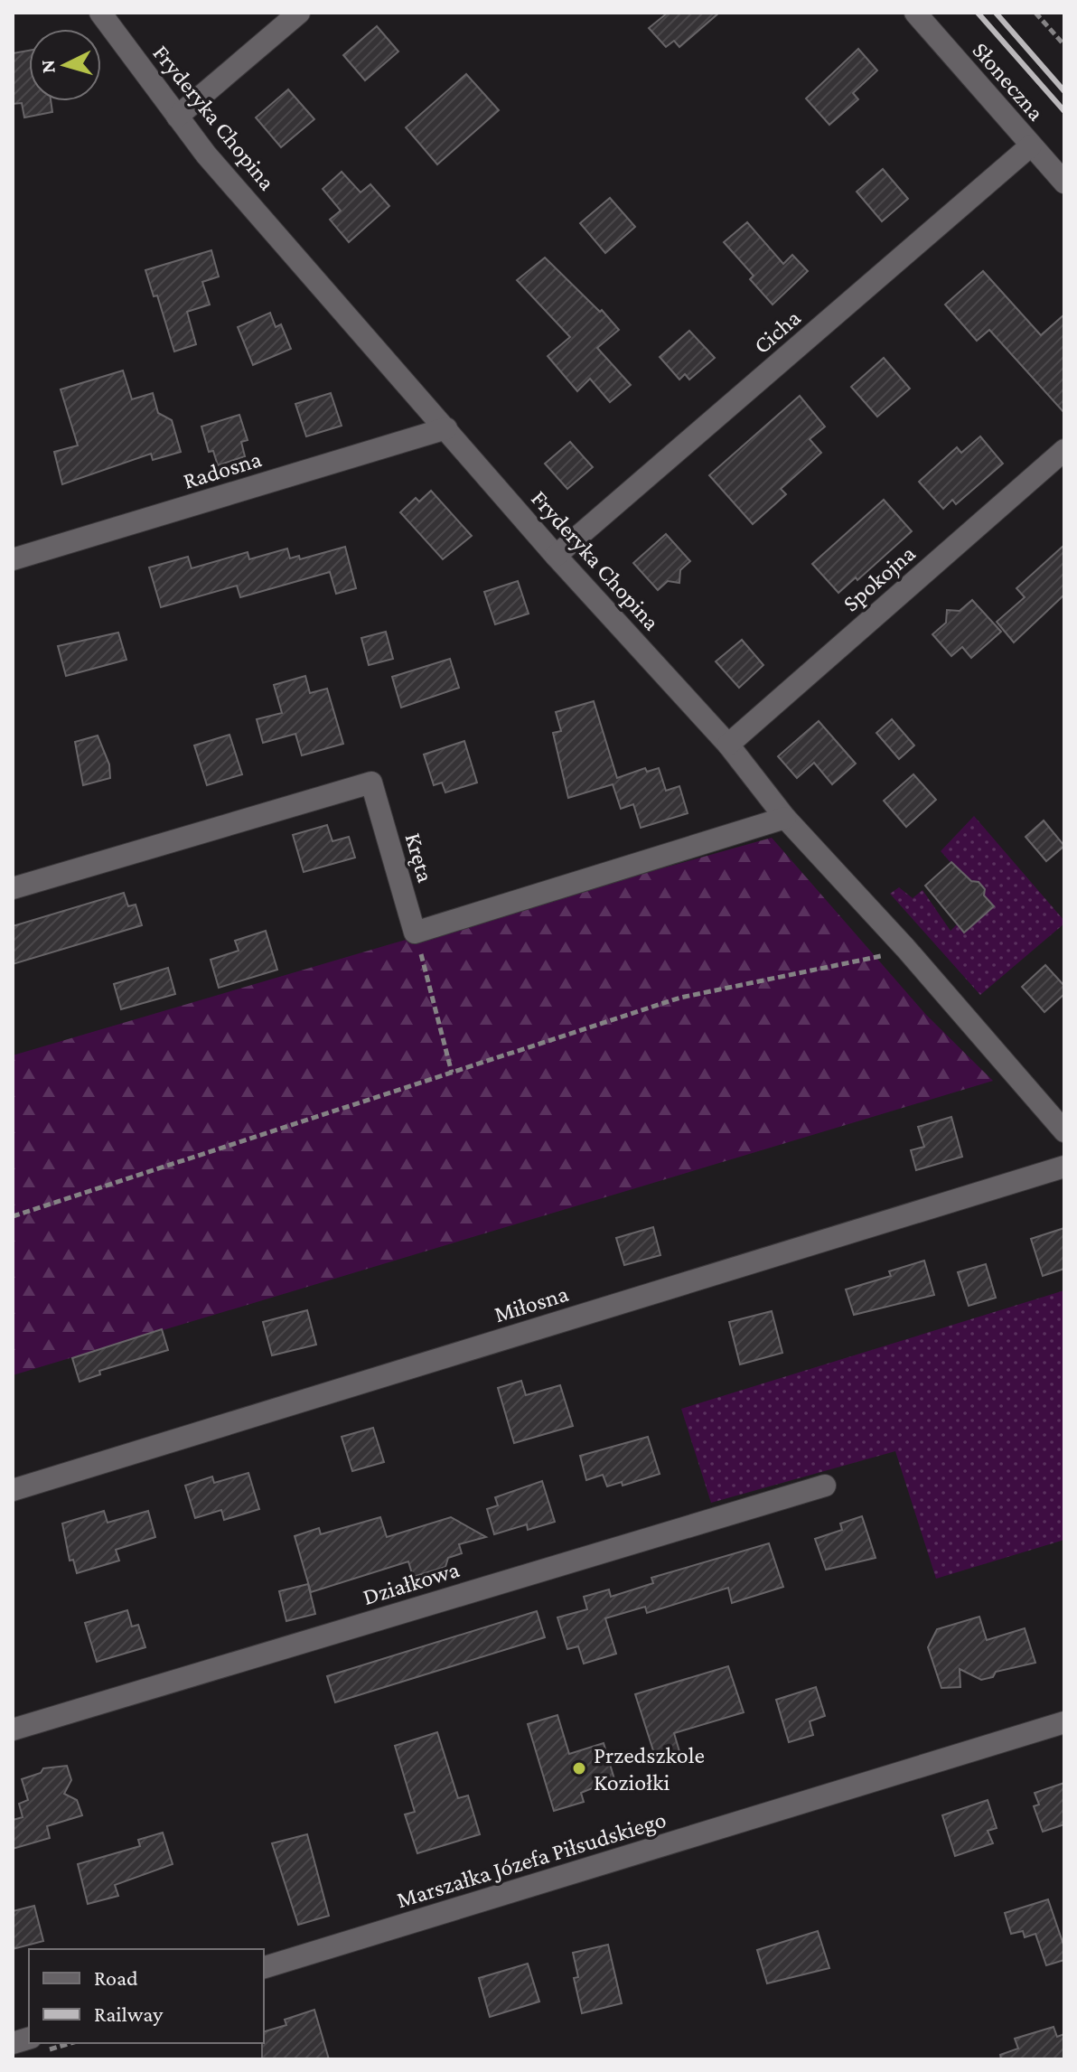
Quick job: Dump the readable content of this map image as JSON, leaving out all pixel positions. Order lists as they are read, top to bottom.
{
  "streets": {
    "street": [
      "Słoneczna",
      "Fryderyka Chopina",
      "Cicha",
      "Radosna",
      "Spokojna",
      "Kręta",
      "Miłosna",
      "Działkowa",
      "Marszałka Józefa Piłsudskiego"
    ]
  },
  "crossings": [
    ["Słoneczna", "Cicha"],
    ["Fryderyka Chopina", "Cicha"],
    ["Fryderyka Chopina", "Radosna"],
    ["Fryderyka Chopina", "Spokojna"]
  ],
  "places": ["Przedszkole Koziołki"],
  "legend": ["Road", "Railway"],
  "north": "left"
}
